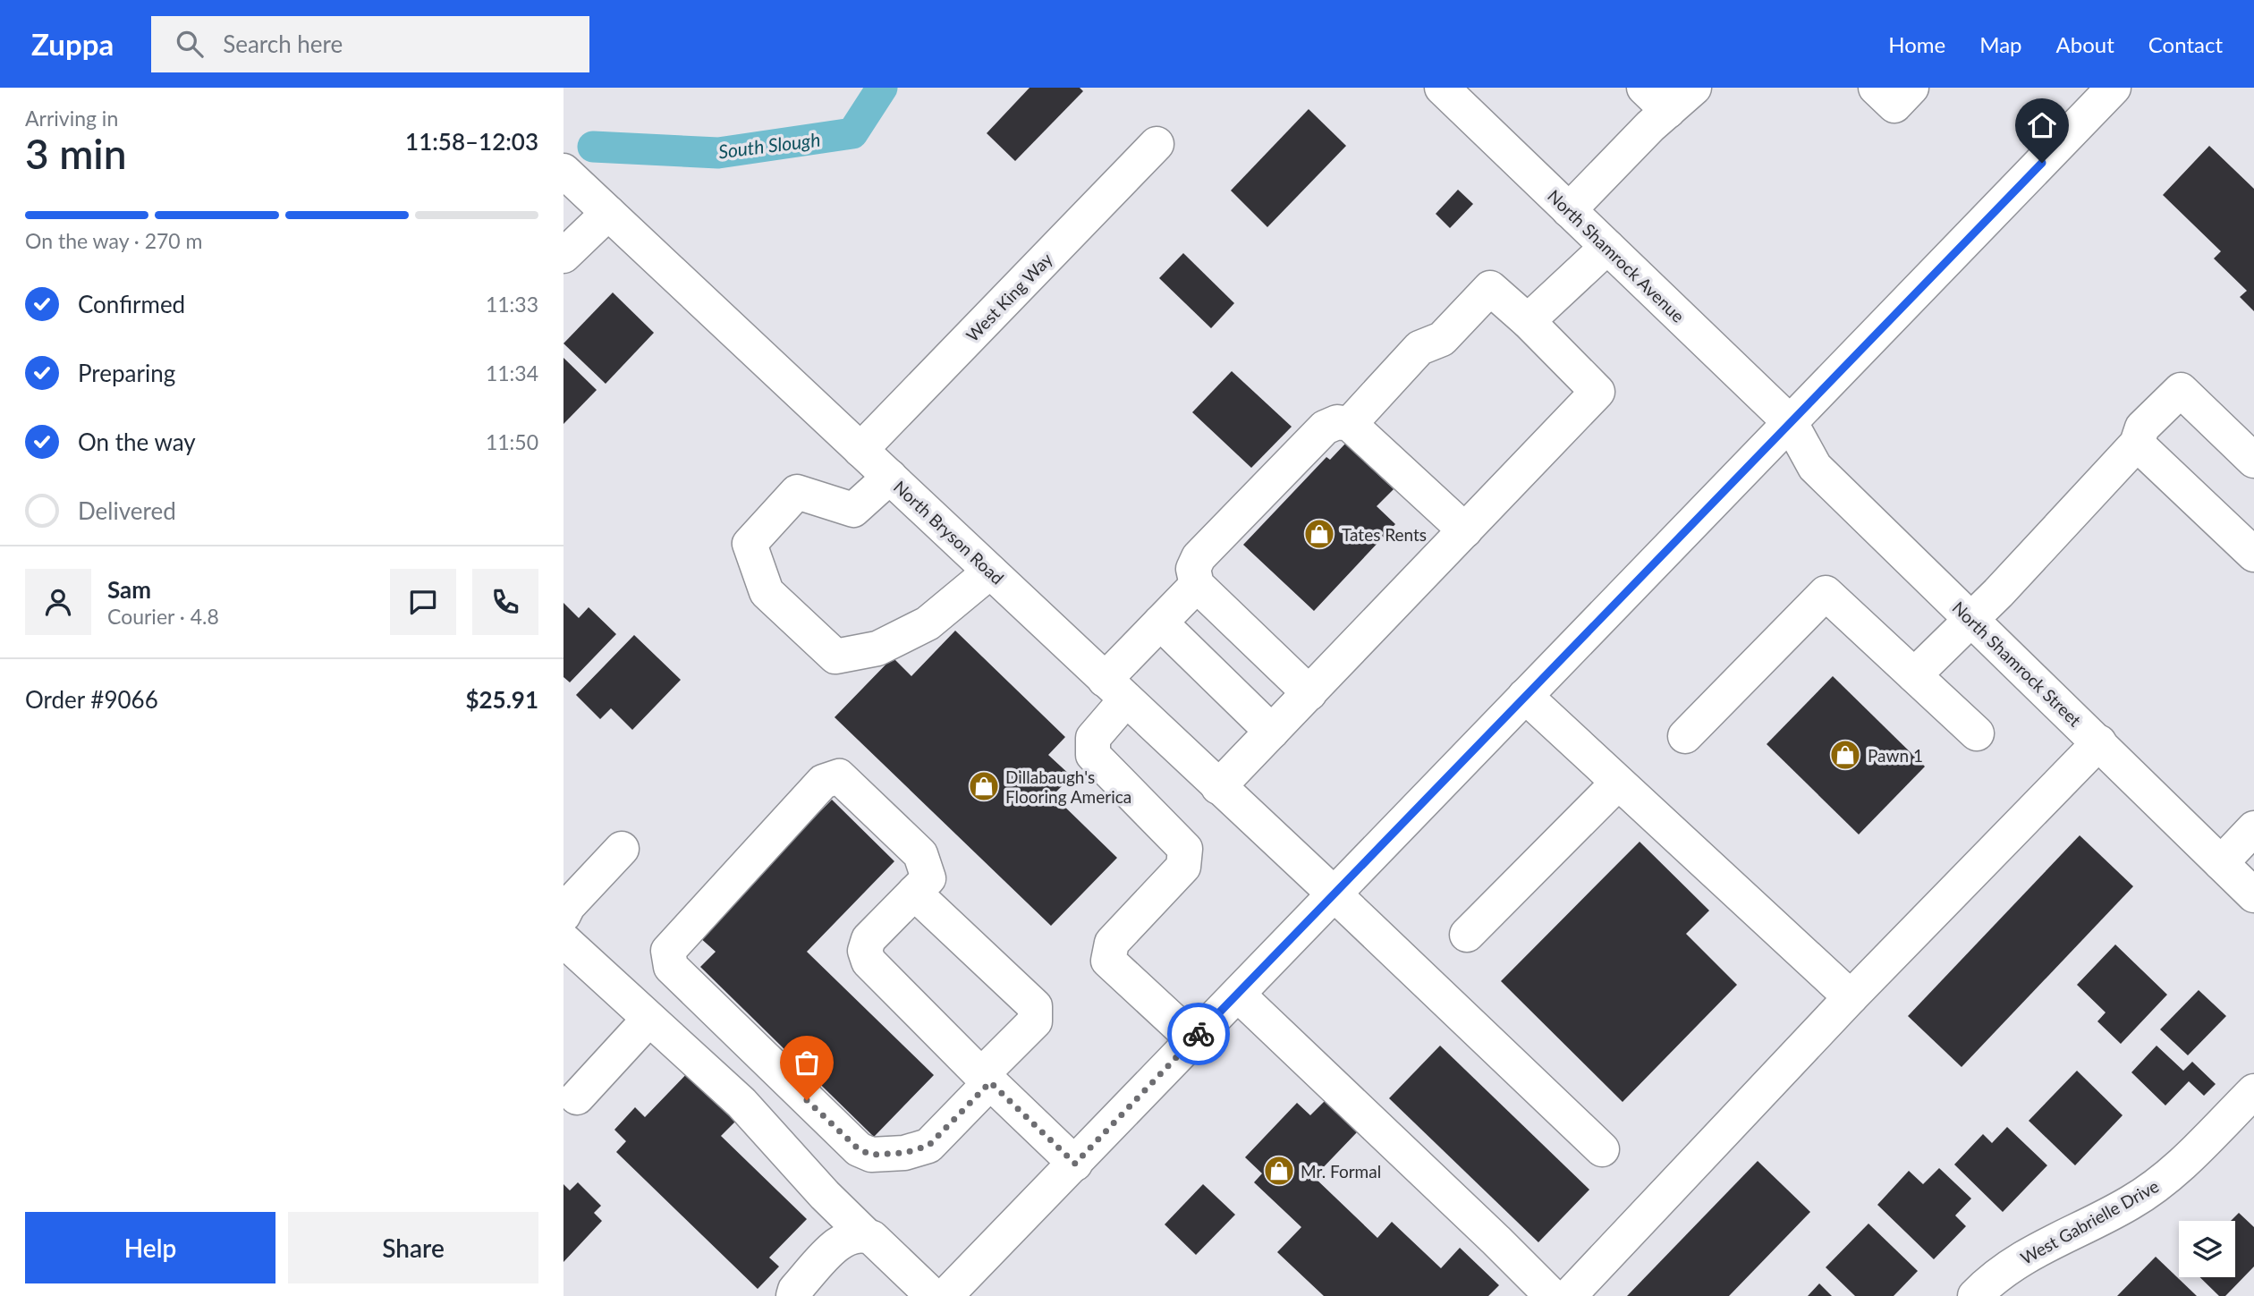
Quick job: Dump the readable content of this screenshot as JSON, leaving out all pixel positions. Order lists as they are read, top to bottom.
{
  "streets": {
    "street": [
      "North Shamrock Avenue",
      "West King Way",
      "North Bryson Road",
      "North Shamrock Street",
      "West Gabrielle Drive"
    ]
  },
  "crossings": [
    ["North Shamrock Avenue", "North Shamrock Street"],
    ["West King Way", "North Bryson Road"]
  ],
  "water": ["South Slough"],
  "places": {
    "shop": [
      "Tates Rents",
      "Pawn 1",
      "Dillabaugh's Flooring America",
      "Mr. Formal"
    ]
  },
  "page": {
    "header": "Zuppa",
    "search": "Search here",
    "nav": [
      "Home",
      "Map",
      "About",
      "Contact"
    ],
    "heading": ["3 min", "Arriving in", "11:58–12:03"],
    "panel": [
      "Sam",
      "Courier · 4.8",
      "Order #9066",
      "$25.91"
    ],
    "bar": "On the way · 270 m",
    "list": [
      ["Confirmed", "11:33"],
      ["Preparing", "11:34"],
      ["On the way", "11:50"],
      "Delivered"
    ],
    "buttons": ["Help", "Share"]
  }
}
